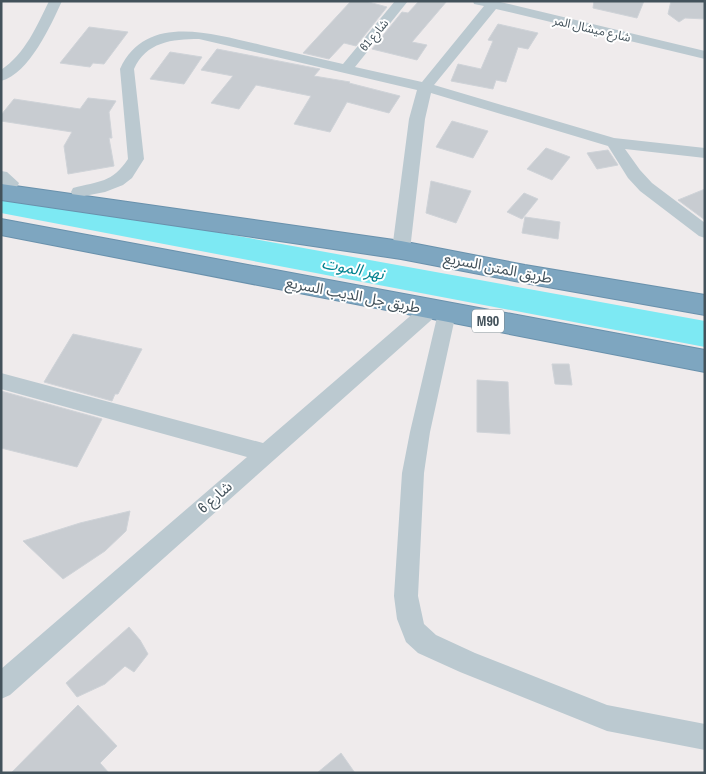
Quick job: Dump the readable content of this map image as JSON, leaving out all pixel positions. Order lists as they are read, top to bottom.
{
  "streets": {
    "highway": ["طريق المتن السريع", "طريق جل الديب السريع", "M90"],
    "street": ["شارع ميشال المر", "شارع 61", "شارع 6"]
  },
  "crossings": [
    ["طريق جل الديب السريع", "شارع 6"]
  ],
  "water": ["نهر الموت"]
}
